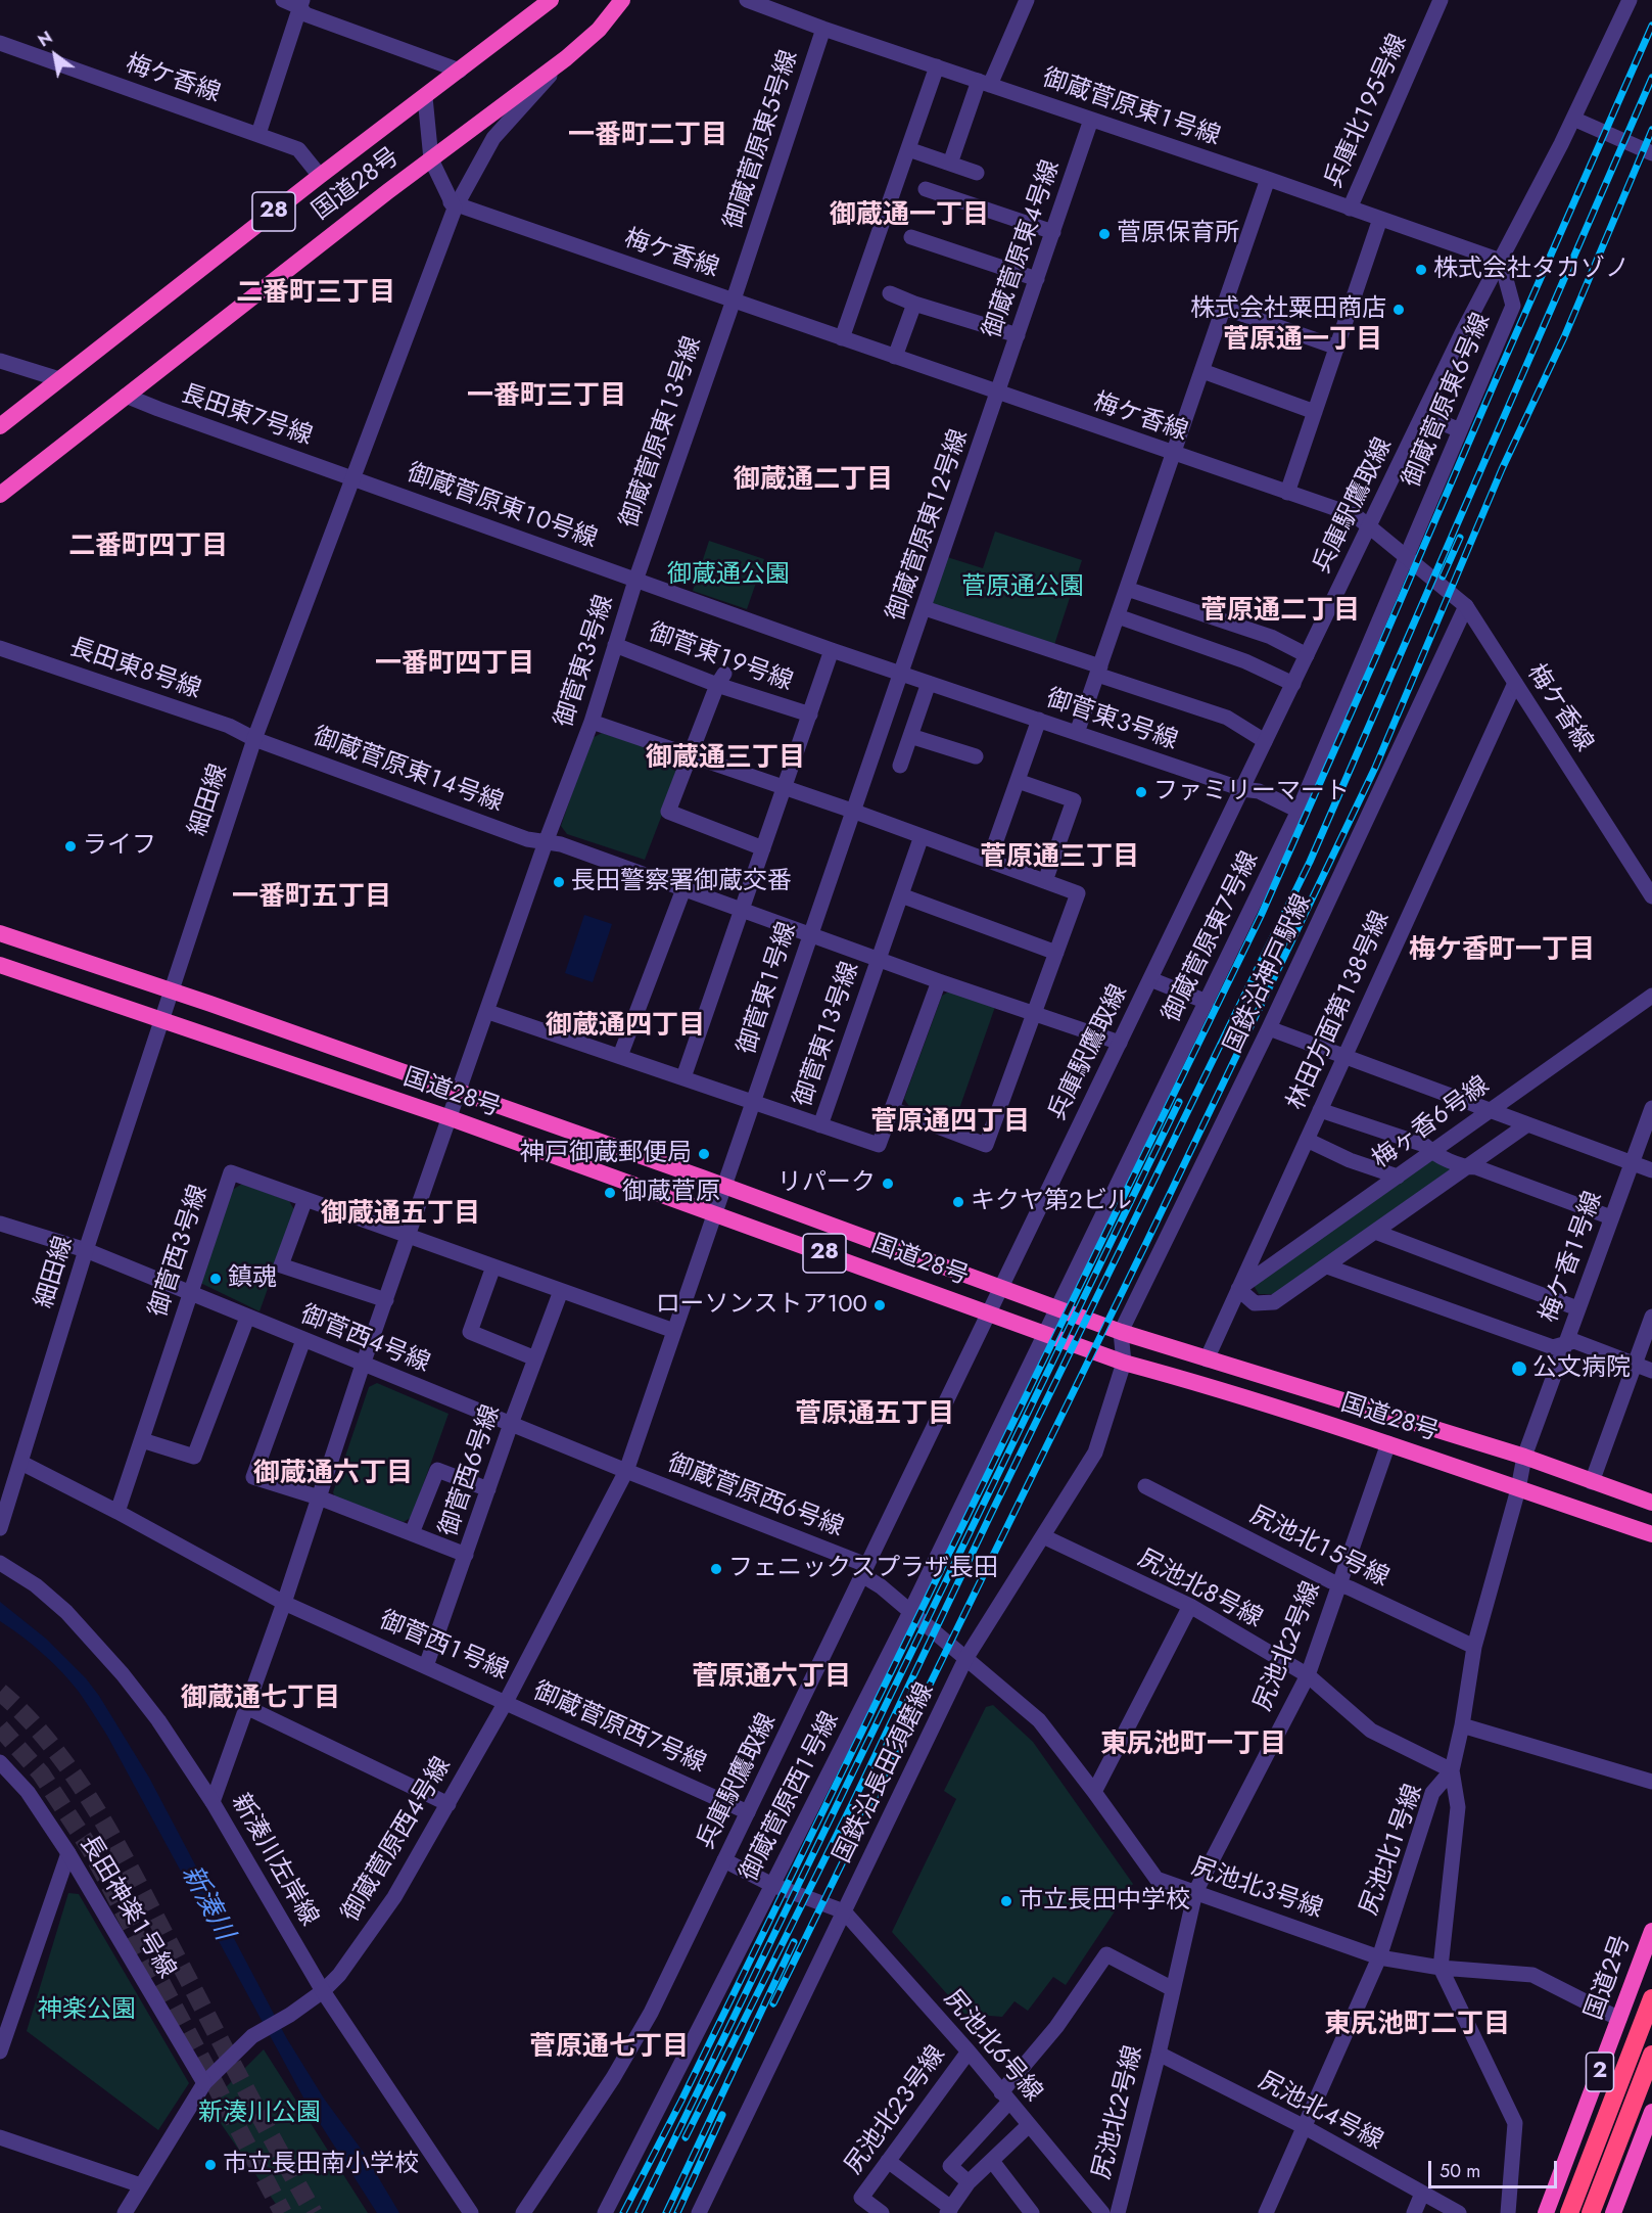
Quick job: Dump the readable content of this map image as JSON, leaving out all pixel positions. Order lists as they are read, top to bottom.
{
  "streets": {
    "highway": [
      "国道28号",
      "28",
      "国道2号",
      "2"
    ],
    "street": [
      "梅ケ香線",
      "御蔵菅原東１号線",
      "兵庫北１９５号線",
      "御蔵菅原東５号線",
      "御蔵菅原東４号線",
      "御蔵菅原東６号線",
      "長田東７号線",
      "御蔵菅原東１３号線",
      "兵庫駅鷹取線",
      "御蔵菅原東１０号線",
      "御蔵菅原東１２号線",
      "御菅東１９号線",
      "御菅東３号線",
      "長田東８号線",
      "御蔵菅原東１４号線",
      "細田線",
      "御蔵菅原東７号線",
      "国鉄沿神戸駅線",
      "御菅東１号線",
      "林田方面第１３８号線",
      "御菅東１３号線",
      "梅ヶ香６号線",
      "御菅西３号線",
      "梅ケ香１号線",
      "御菅西４号線",
      "御菅西６号線",
      "御蔵菅原西６号線",
      "尻池北１５号線",
      "尻池北８号線",
      "御菅西１号線",
      "尻池北２号線",
      "御蔵菅原西７号線",
      "国鉄沿長田須磨線",
      "御蔵菅原西１号線",
      "御蔵菅原西４号線",
      "尻池北１号線",
      "新湊川左岸線",
      "尻池北３号線",
      "長田神楽１号線",
      "尻池北６号線",
      "尻池北２３号線",
      "尻池北４号線"
    ]
  },
  "crossings": [
    ["梅ケ香線", "御蔵菅原東５号線"],
    ["梅ケ香線", "国道28号"],
    ["梅ケ香線", "御蔵菅原東４号線"],
    ["梅ケ香線", "御蔵菅原東６号線"],
    ["梅ケ香線", "御蔵菅原東１３号線"],
    ["梅ケ香線", "兵庫駅鷹取線"],
    ["梅ケ香線", "御蔵菅原東１２号線"],
    ["梅ケ香線", "細田線"],
    ["梅ケ香線", "御蔵菅原東７号線"],
    ["梅ケ香線", "国鉄沿神戸駅線"],
    ["梅ケ香線", "林田方面第１３８号線"],
    ["御蔵菅原東１号線", "兵庫北１９５号線"],
    ["御蔵菅原東１号線", "御蔵菅原東５号線"],
    ["御蔵菅原東１号線", "御蔵菅原東４号線"],
    ["御蔵菅原東１号線", "御蔵菅原東６号線"],
    ["御蔵菅原東１号線", "兵庫駅鷹取線"],
    ["御蔵菅原東５号線", "御蔵菅原東１３号線"],
    ["国道28号", "長田東７号線"],
    ["国道28号", "兵庫駅鷹取線"],
    ["国道28号", "御菅東３号線"],
    ["国道28号", "細田線"],
    ["国道28号", "御蔵菅原東７号線"],
    ["国道28号", "国鉄沿神戸駅線"],
    ["国道28号", "御菅東１号線"],
    ["国道28号", "林田方面第１３８号線"],
    ["国道28号", "梅ケ香１号線"],
    ["国道28号", "御菅西１号線"],
    ["国道28号", "尻池北２号線"],
    ["国道28号", "国鉄沿長田須磨線"],
    ["国道28号", "御蔵菅原西１号線"],
    ["国道28号", "尻池北１号線"],
    ["御蔵菅原東４号線", "御蔵菅原東１２号線"],
    ["御蔵菅原東６号線", "兵庫駅鷹取線"],
    ["御蔵菅原東６号線", "御蔵菅原東７号線"],
    ["長田東７号線", "御蔵菅原東１０号線"],
    ["長田東７号線", "細田線"],
    ["御蔵菅原東１３号線", "御蔵菅原東１０号線"],
    ["御蔵菅原東１３号線", "御菅東３号線"],
    ["兵庫駅鷹取線", "御菅東３号線"],
    ["兵庫駅鷹取線", "御蔵菅原東１４号線"],
    ["兵庫駅鷹取線", "御蔵菅原西６号線"],
    ["兵庫駅鷹取線", "御蔵菅原西７号線"],
    ["御蔵菅原東１０号線", "御菅東３号線"],
    ["御蔵菅原東１０号線", "細田線"],
    ["御蔵菅原東１２号線", "御菅東３号線"],
    ["御蔵菅原東１２号線", "御菅東１号線"],
    ["御菅東１９号線", "御菅東３号線"],
    ["御菅東３号線", "御蔵菅原東１４号線"],
    ["御菅東３号線", "御蔵菅原東７号線"],
    ["御菅東３号線", "御菅東１号線"],
    ["御菅東３号線", "御菅西３号線"],
    ["御菅東３号線", "御菅西４号線"],
    ["御菅東３号線", "御菅西１号線"],
    ["御菅東３号線", "新湊川左岸線"],
    ["長田東８号線", "御蔵菅原東１４号線"],
    ["長田東８号線", "細田線"],
    ["御蔵菅原東１４号線", "細田線"],
    ["御蔵菅原東１４号線", "御菅東１号線"],
    ["御蔵菅原東１４号線", "御菅東１３号線"],
    ["細田線", "御菅西４号線"],
    ["細田線", "御菅西１号線"],
    ["御蔵菅原東７号線", "御蔵菅原西１号線"],
    ["御菅東１号線", "御菅西１号線"],
    ["林田方面第１３８号線", "梅ヶ香６号線"],
    ["御菅西３号線", "御菅西４号線"],
    ["御菅西３号線", "御菅西６号線"],
    ["御菅西３号線", "御菅西１号線"],
    ["梅ケ香１号線", "尻池北１号線"],
    ["御菅西４号線", "御菅西６号線"],
    ["御菅西４号線", "御蔵菅原西６号線"],
    ["御菅西４号線", "御菅西１号線"],
    ["御菅西６号線", "御菅西１号線"],
    ["御蔵菅原西６号線", "御菅西１号線"],
    ["御蔵菅原西６号線", "御蔵菅原西１号線"],
    ["御蔵菅原西６号線", "尻池北３号線"],
    ["尻池北１５号線", "尻池北２号線"],
    ["尻池北１５号線", "尻池北１号線"],
    ["尻池北８号線", "尻池北２号線"],
    ["尻池北８号線", "国鉄沿長田須磨線"],
    ["尻池北８号線", "尻池北１号線"],
    ["御菅西１号線", "御蔵菅原西７号線"],
    ["御菅西１号線", "御蔵菅原西４号線"],
    ["尻池北２号線", "尻池北３号線"],
    ["尻池北２号線", "尻池北４号線"],
    ["御蔵菅原西７号線", "御蔵菅原西４号線"],
    ["国鉄沿長田須磨線", "尻池北３号線"],
    ["国鉄沿長田須磨線", "尻池北６号線"],
    ["御蔵菅原西１号線", "尻池北３号線"],
    ["御蔵菅原西４号線", "新湊川左岸線"],
    ["御蔵菅原西４号線", "長田神楽１号線"],
    ["尻池北１号線", "尻池北３号線"],
    ["尻池北１号線", "尻池北４号線"],
    ["尻池北３号線", "国道2号"],
    ["尻池北６号線", "尻池北２３号線"]
  ],
  "districts": [
    "一番町二丁目",
    "御蔵通一丁目",
    "二番町三丁目",
    "菅原通一丁目",
    "一番町三丁目",
    "御蔵通二丁目",
    "二番町四丁目",
    "菅原通二丁目",
    "一番町四丁目",
    "御蔵通三丁目",
    "菅原通三丁目",
    "一番町五丁目",
    "梅ケ香町一丁目",
    "御蔵通四丁目",
    "菅原通四丁目",
    "御蔵通五丁目",
    "菅原通五丁目",
    "御蔵通六丁目",
    "菅原通六丁目",
    "御蔵通七丁目",
    "東尻池町一丁目",
    "東尻池町二丁目",
    "菅原通七丁目"
  ],
  "water": ["新湊川"],
  "parks": [
    "御蔵通公園",
    "菅原通公園",
    "神楽公園",
    "新湊川公園"
  ],
  "places": [
    "菅原保育所",
    "株式会社タカゾノ",
    "株式会社粟田商店",
    "ファミリーマート",
    "ライフ",
    "長田警察署御蔵交番",
    "神戸御蔵郵便局",
    "リパーク",
    "御蔵菅原",
    "キクヤ第2ビル",
    "鎮魂",
    "ローソンストア100",
    "公文病院",
    "フェニックスプラザ長田",
    "市立長田中学校",
    "市立長田南小学校"
  ],
  "scale_bar": "50 m",
  "north": "top left"
}
